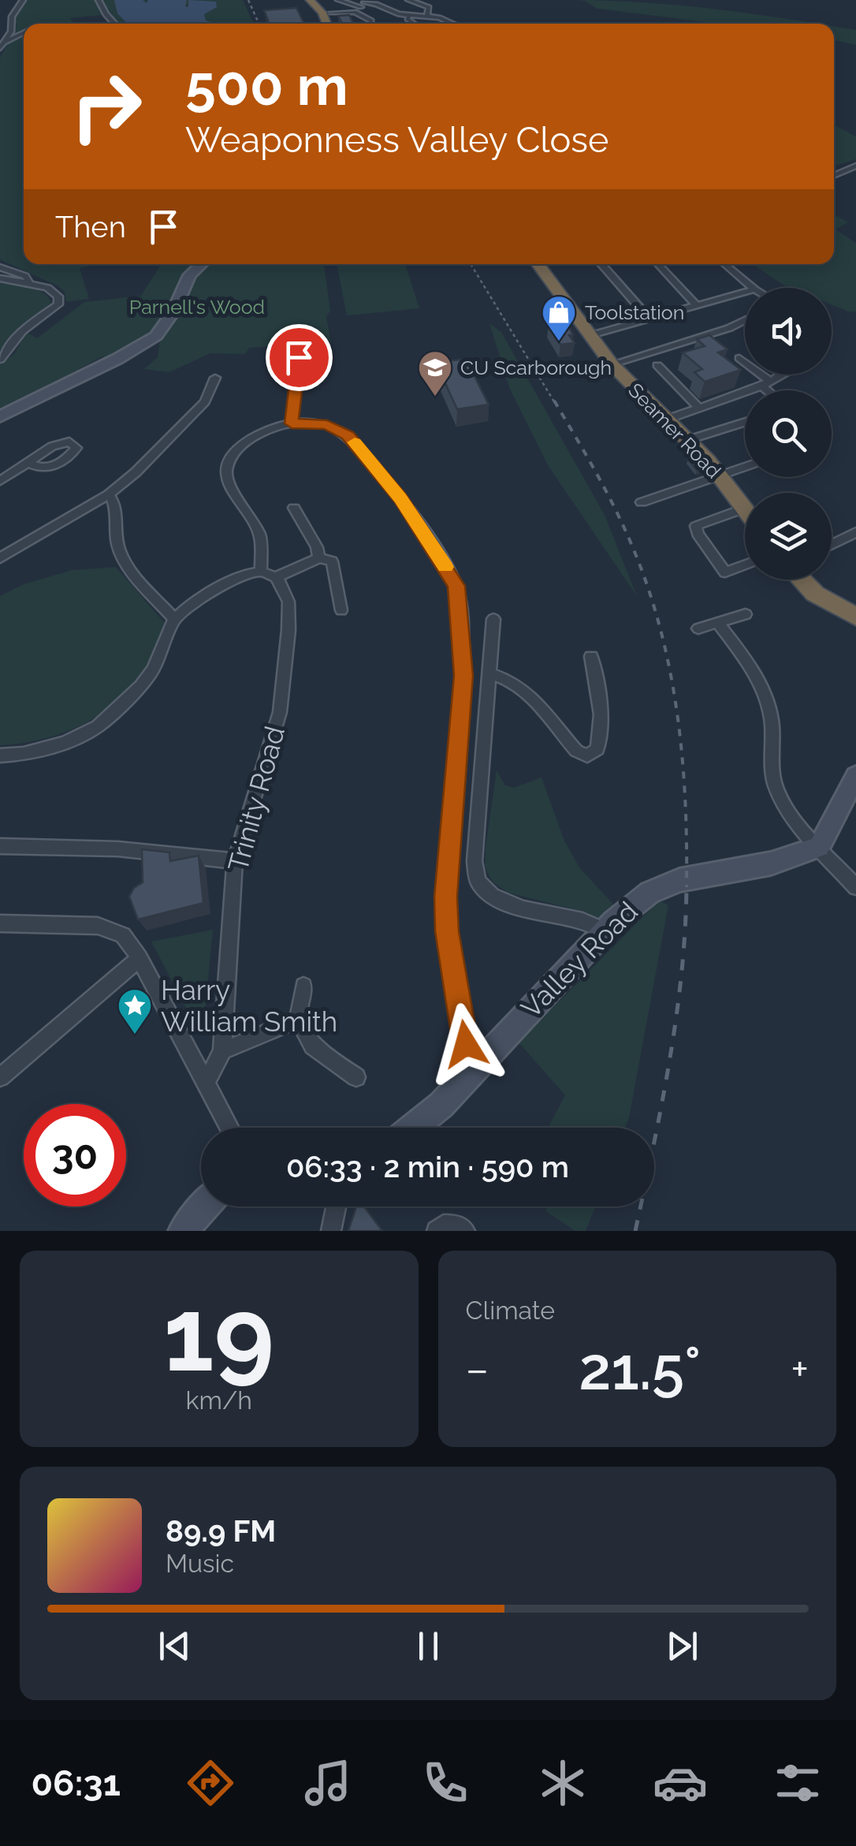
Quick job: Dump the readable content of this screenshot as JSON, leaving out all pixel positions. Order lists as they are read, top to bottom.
{
  "streets": {
    "highway": ["Seamer Road"],
    "street": ["Trinity Road", "Valley Road"]
  },
  "parks": ["Parnell's Wood"],
  "places": {
    "shop": ["Toolstation"],
    "school or university": ["CU Scarborough"],
    "place": ["Harry William Smith"]
  },
  "page": {
    "turn": ["500 m", "Weaponness Valley Close"],
    "then": "Then",
    "limit": "30",
    "trip": "06:33 · 2 min · 590 m",
    "tile": [
      ["19", "km/h"],
      "Climate"
    ],
    "heat": ["−", "21.5°", "+"],
    "song": ["89.9 FM", "Music"],
    "tabs": "06:31"
  }
}
